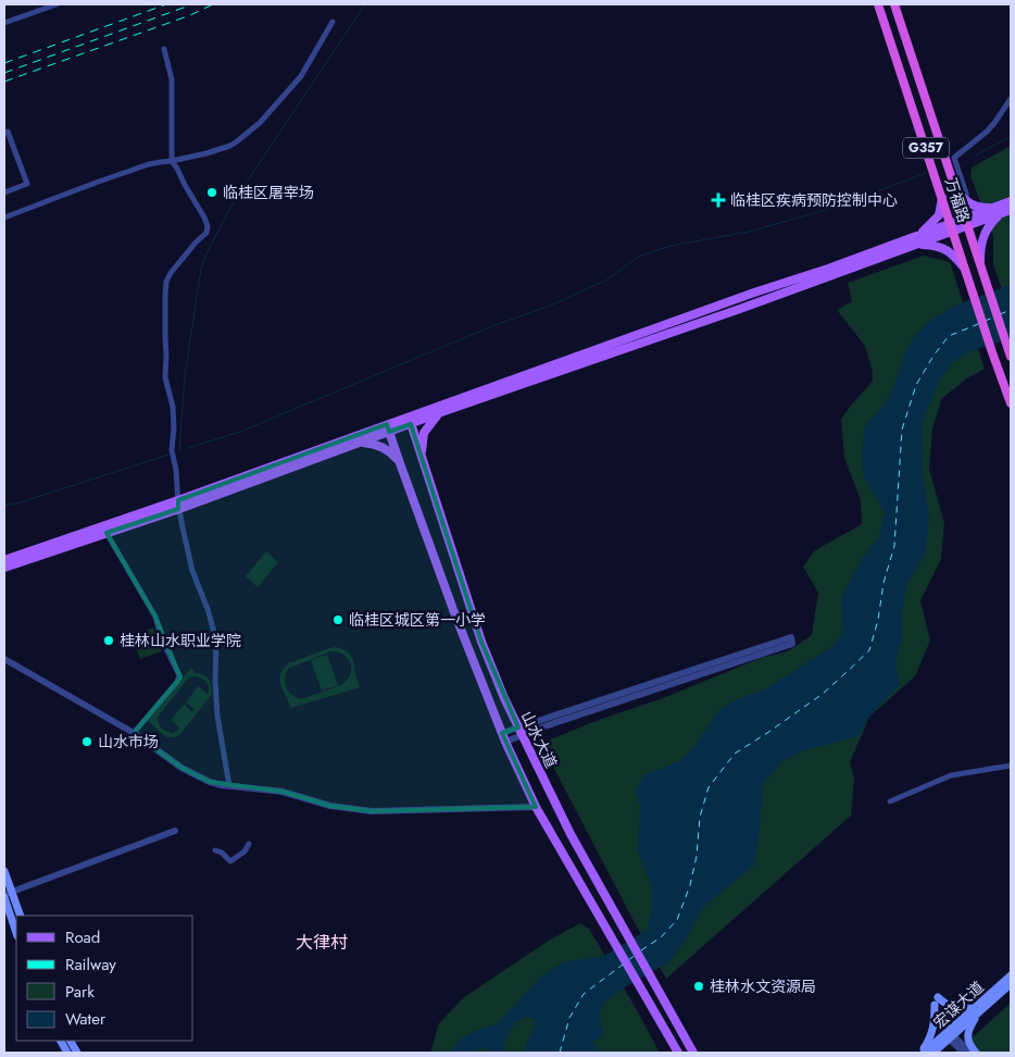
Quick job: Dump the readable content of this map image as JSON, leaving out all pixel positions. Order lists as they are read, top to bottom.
{
  "streets": {
    "highway": ["G357", "万福路"],
    "main road": ["山水大道", "宏谋大道"]
  },
  "districts": ["大律村"],
  "places": {
    "other": [
      "临桂区屠宰场",
      "临桂区城区第一小学",
      "桂林山水职业学院",
      "山水市场",
      "桂林水文资源局"
    ],
    "health": ["临桂区疾病预防控制中心"]
  },
  "legend": [
    "Road",
    "Railway",
    "Park",
    "Water"
  ]
}
